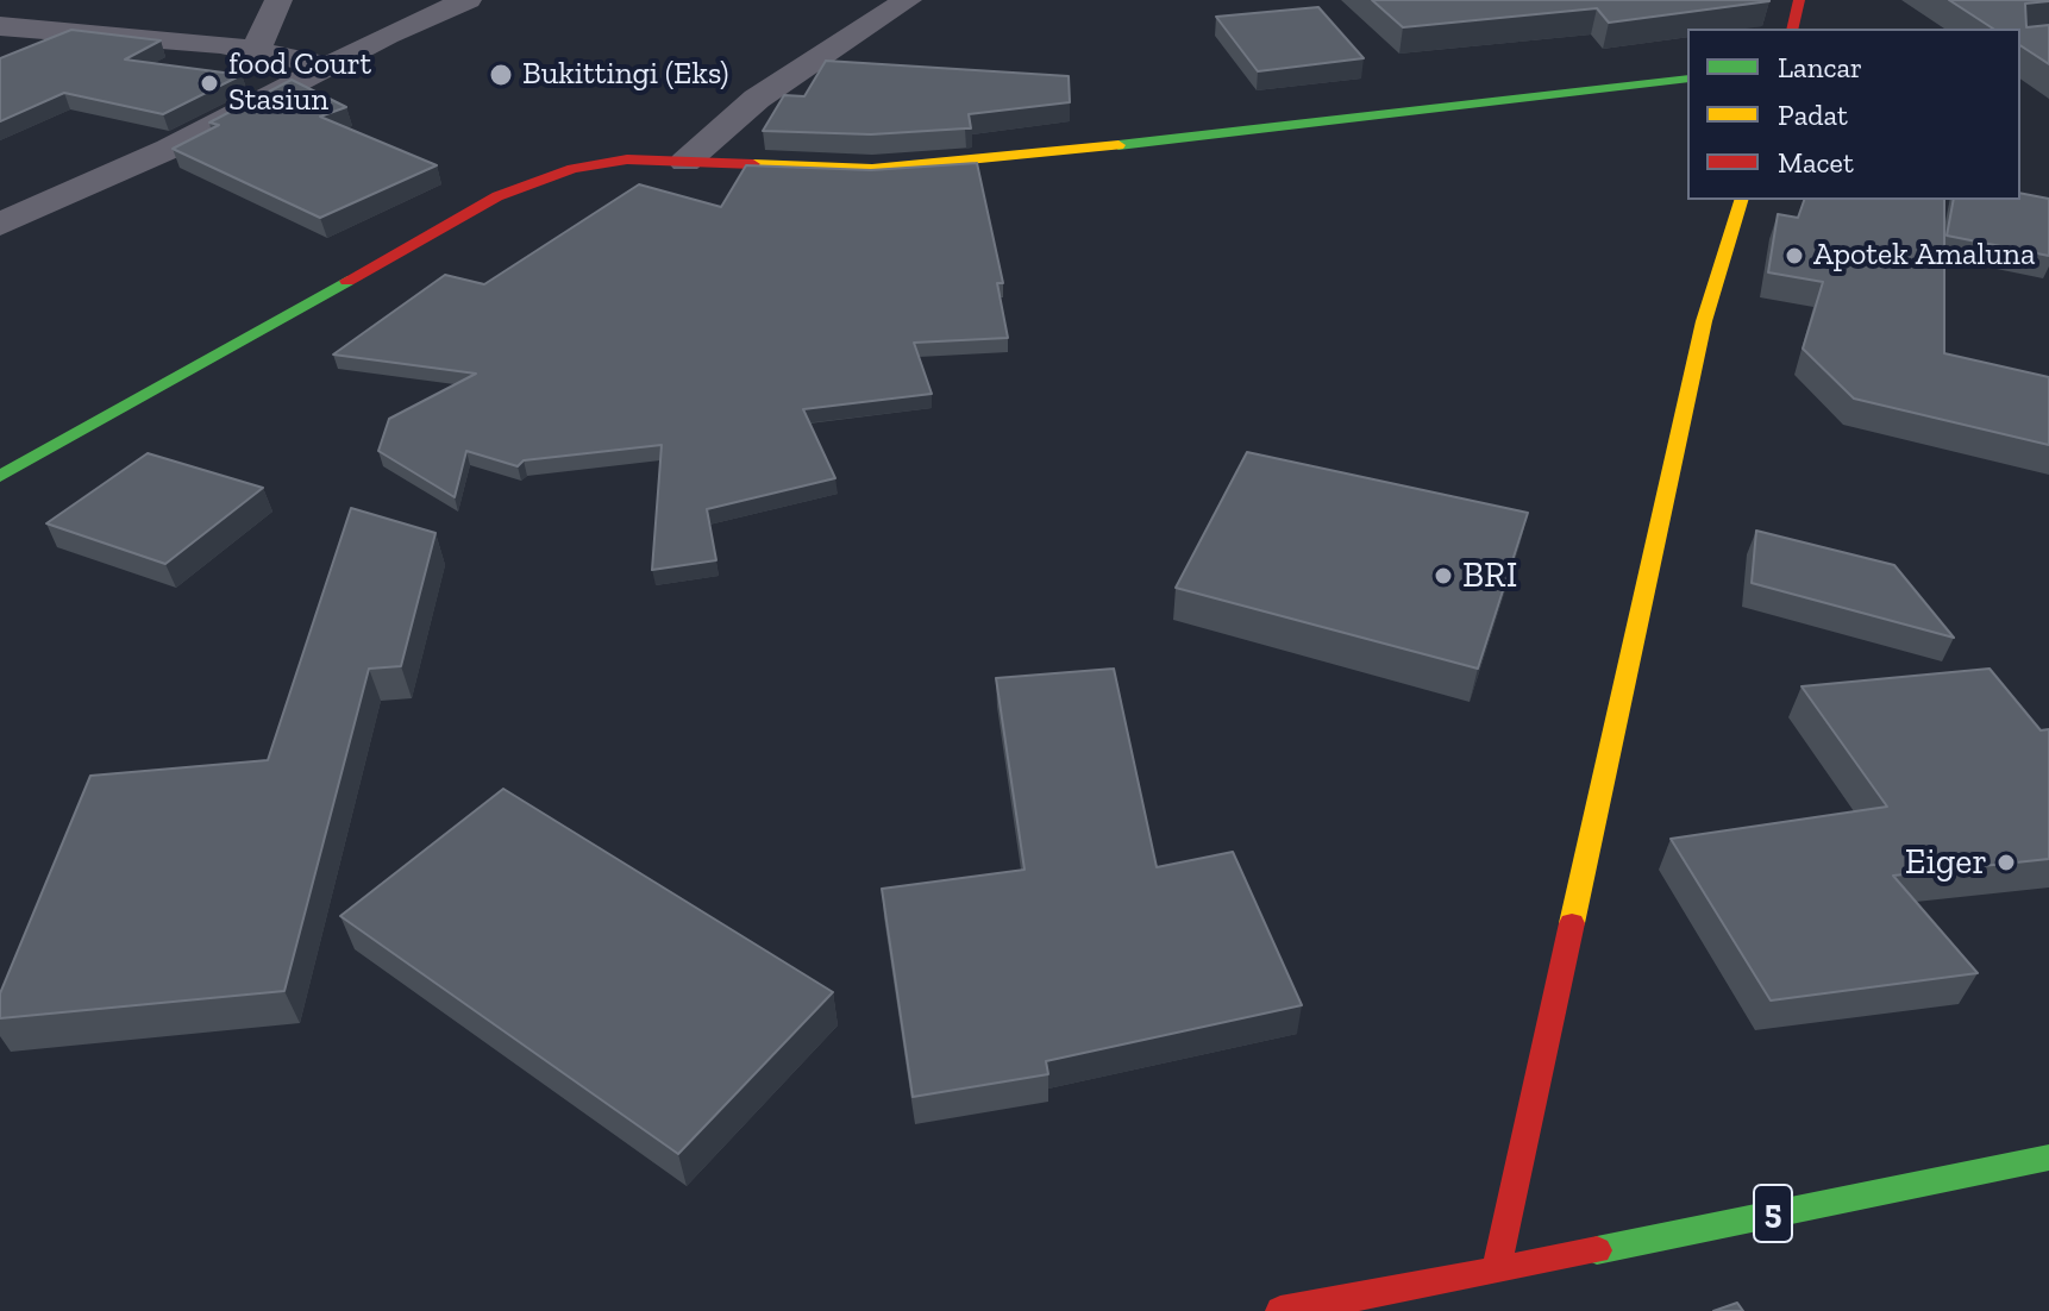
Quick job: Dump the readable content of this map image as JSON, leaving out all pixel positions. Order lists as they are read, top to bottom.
{
  "streets": {
    "main road": ["5"]
  },
  "places": [
    "Bukittingi (Eks)",
    "food Court Stasiun",
    "Apotek Amaluna",
    "BRI",
    "Eiger"
  ],
  "legend": ["Lancar", "Padat", "Macet"]
}
